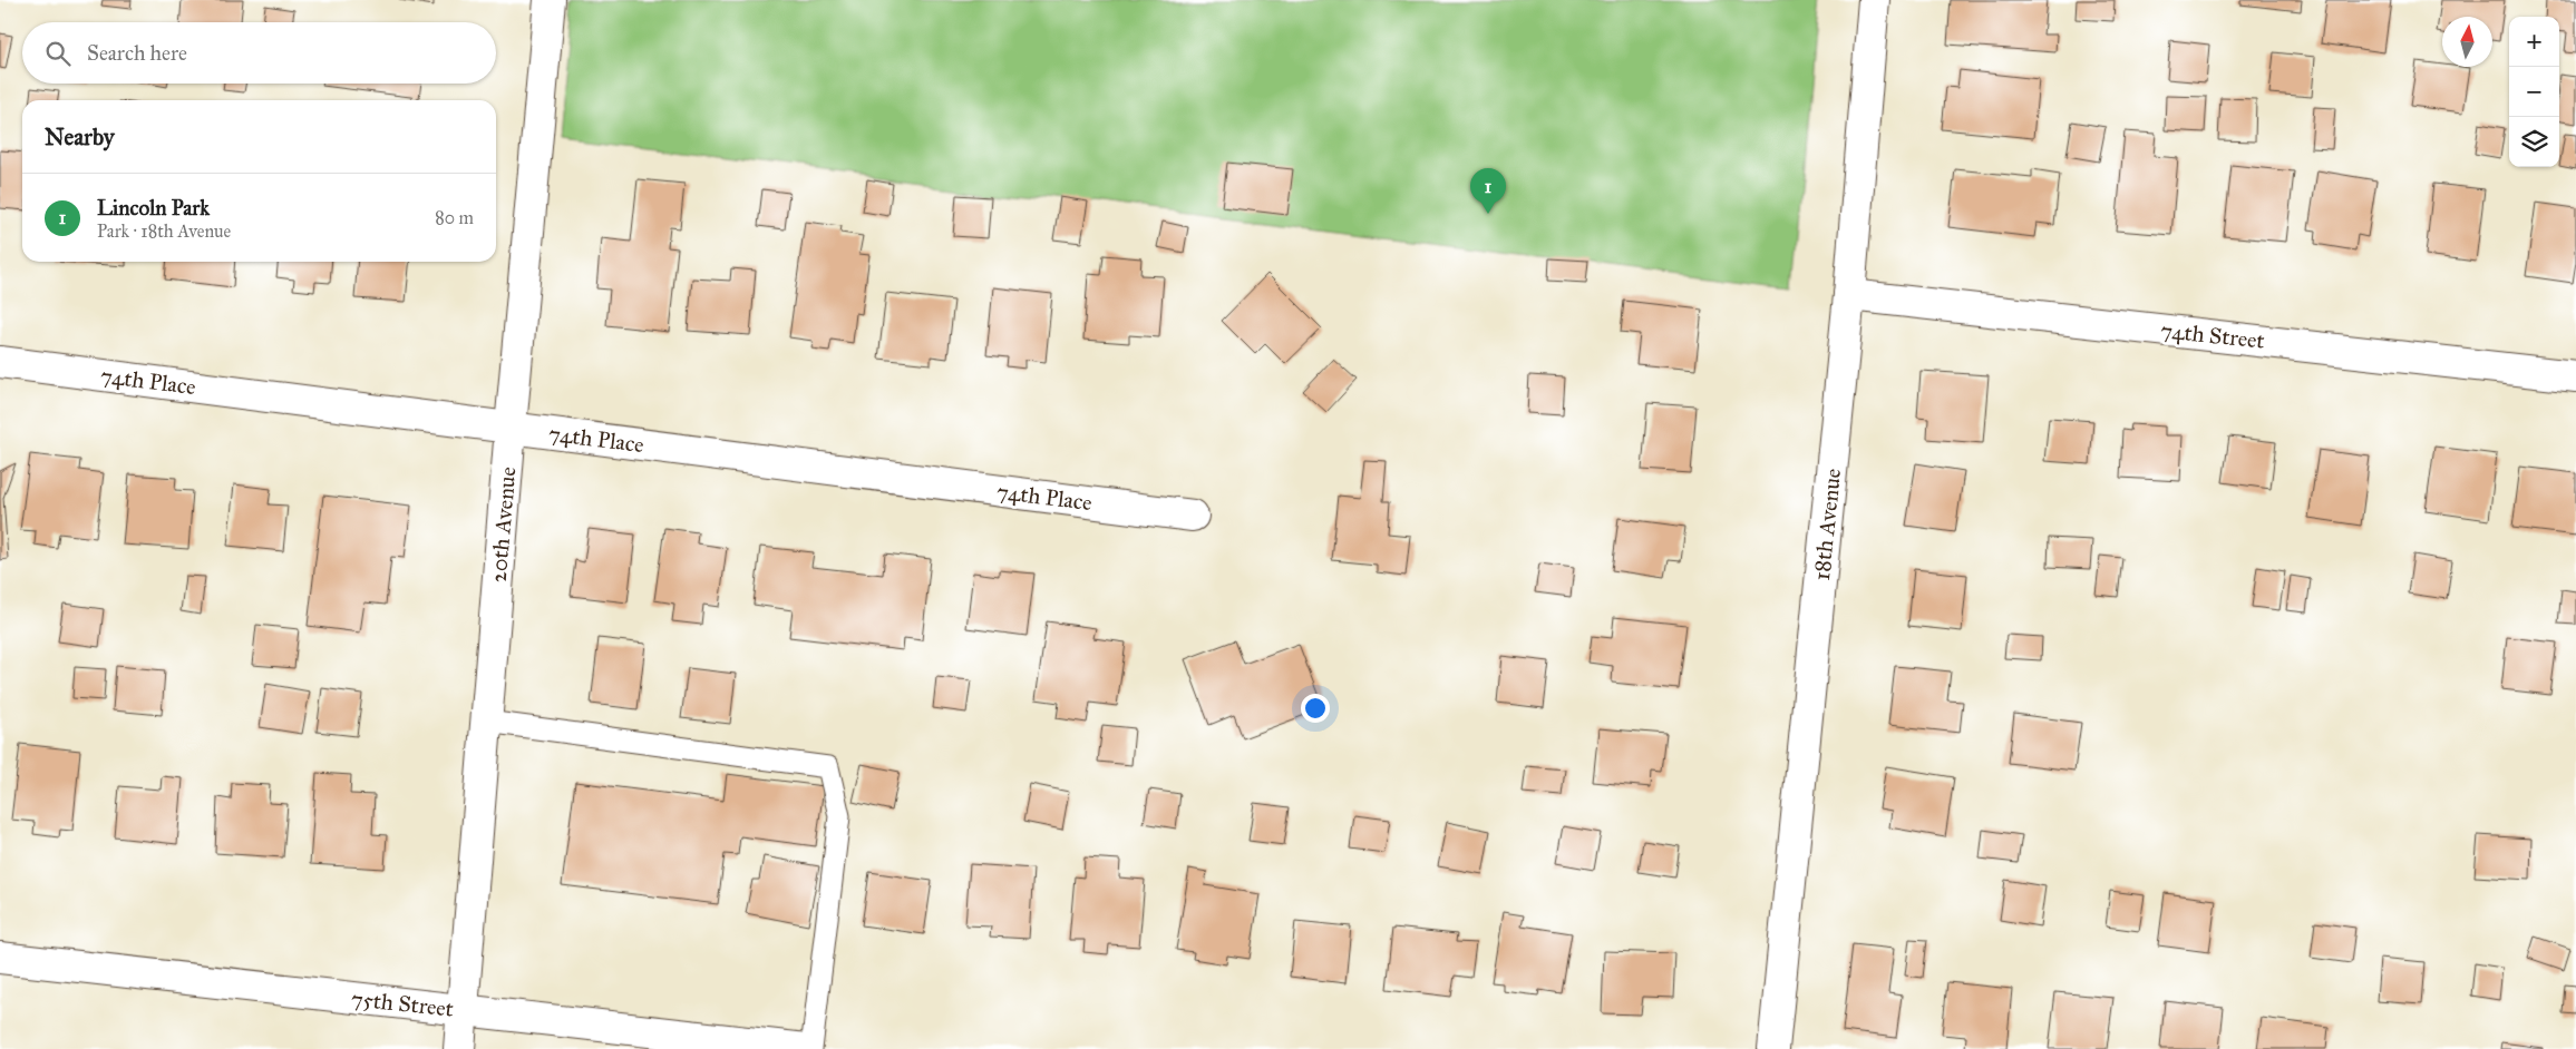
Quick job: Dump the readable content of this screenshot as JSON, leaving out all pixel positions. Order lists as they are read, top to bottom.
{
  "streets": {
    "street": [
      "74th Street",
      "74th Place",
      "20th Avenue",
      "18th Avenue",
      "75th Street"
    ]
  },
  "crossings": [
    ["74th Street", "18th Avenue"],
    ["74th Place", "20th Avenue"],
    ["20th Avenue", "75th Street"]
  ],
  "north": "top",
  "page": {
    "map_buttons": ["+", "−"],
    "search": "Search here",
    "heading": "Nearby",
    "pins": "1",
    "list": [
      {
        "mark": "1",
        "name": "Lincoln Park",
        "note": "Park · 18th Avenue",
        "value": "80 m"
      }
    ]
  }
}
